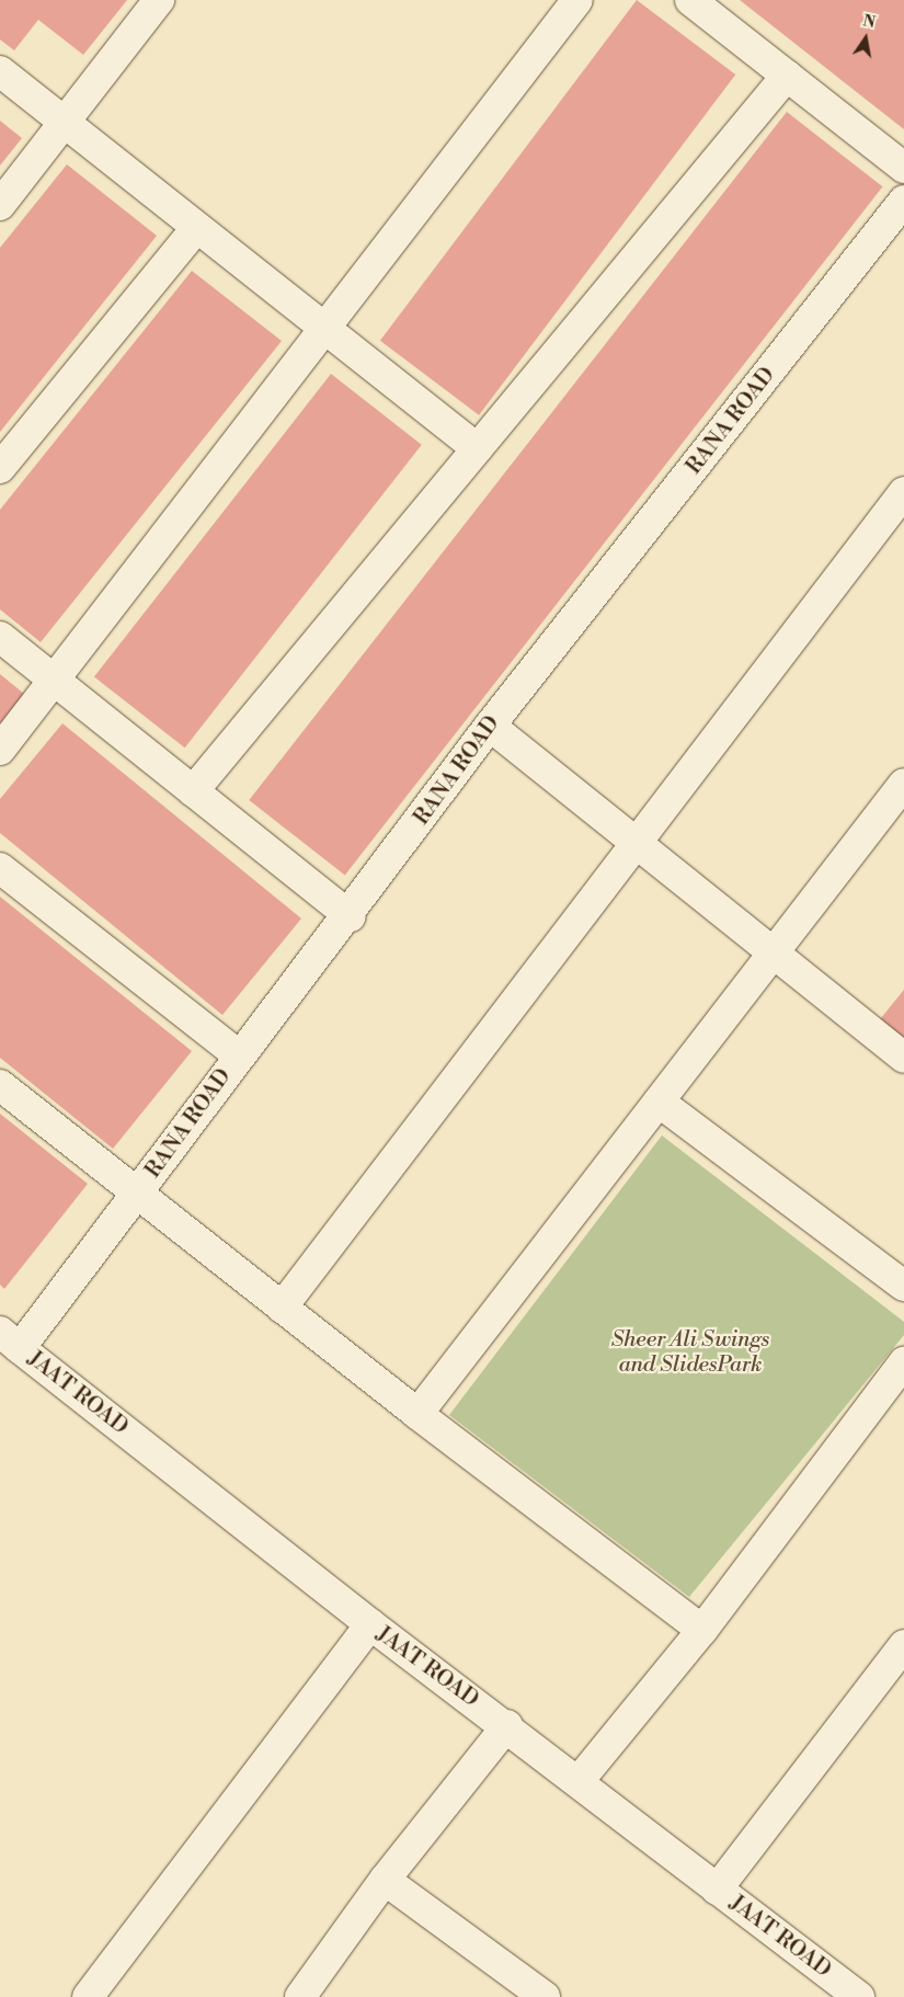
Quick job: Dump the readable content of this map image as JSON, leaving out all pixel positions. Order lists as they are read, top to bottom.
{
  "streets": {
    "street": ["RANA ROAD", "JAAT ROAD"]
  },
  "crossings": [
    ["RANA ROAD", "JAAT ROAD"]
  ],
  "parks": ["Sheer Ali Swings and SlidesPark"],
  "north": "top"
}
